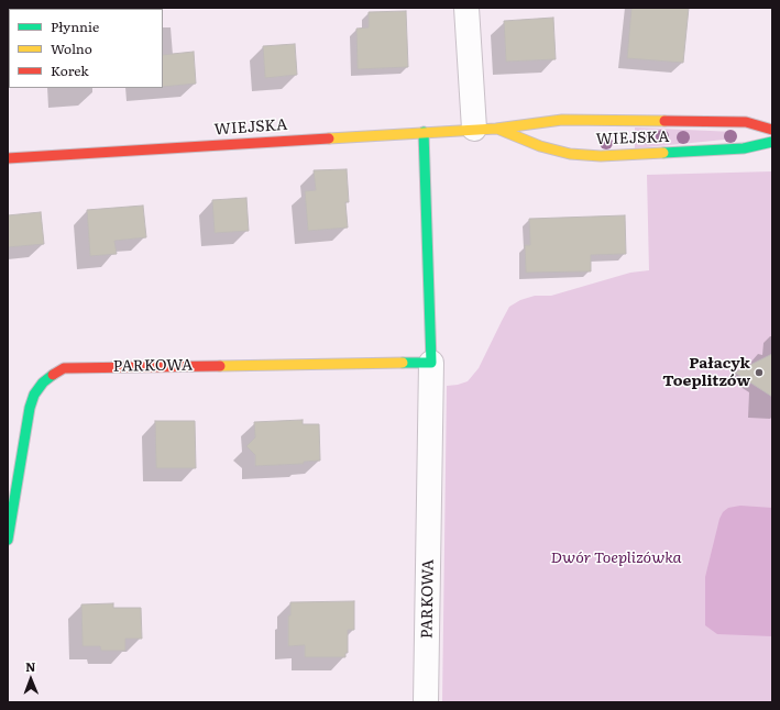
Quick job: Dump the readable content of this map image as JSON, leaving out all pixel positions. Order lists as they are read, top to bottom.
{
  "streets": {
    "street": ["WIEJSKA", "PARKOWA"]
  },
  "crossings": [
    ["WIEJSKA", "PARKOWA"]
  ],
  "parks": ["Dwór Toeplizówka"],
  "places": ["Pałacyk Toeplitzów"],
  "legend": ["Płynnie", "Wolno", "Korek"],
  "north": "top"
}
